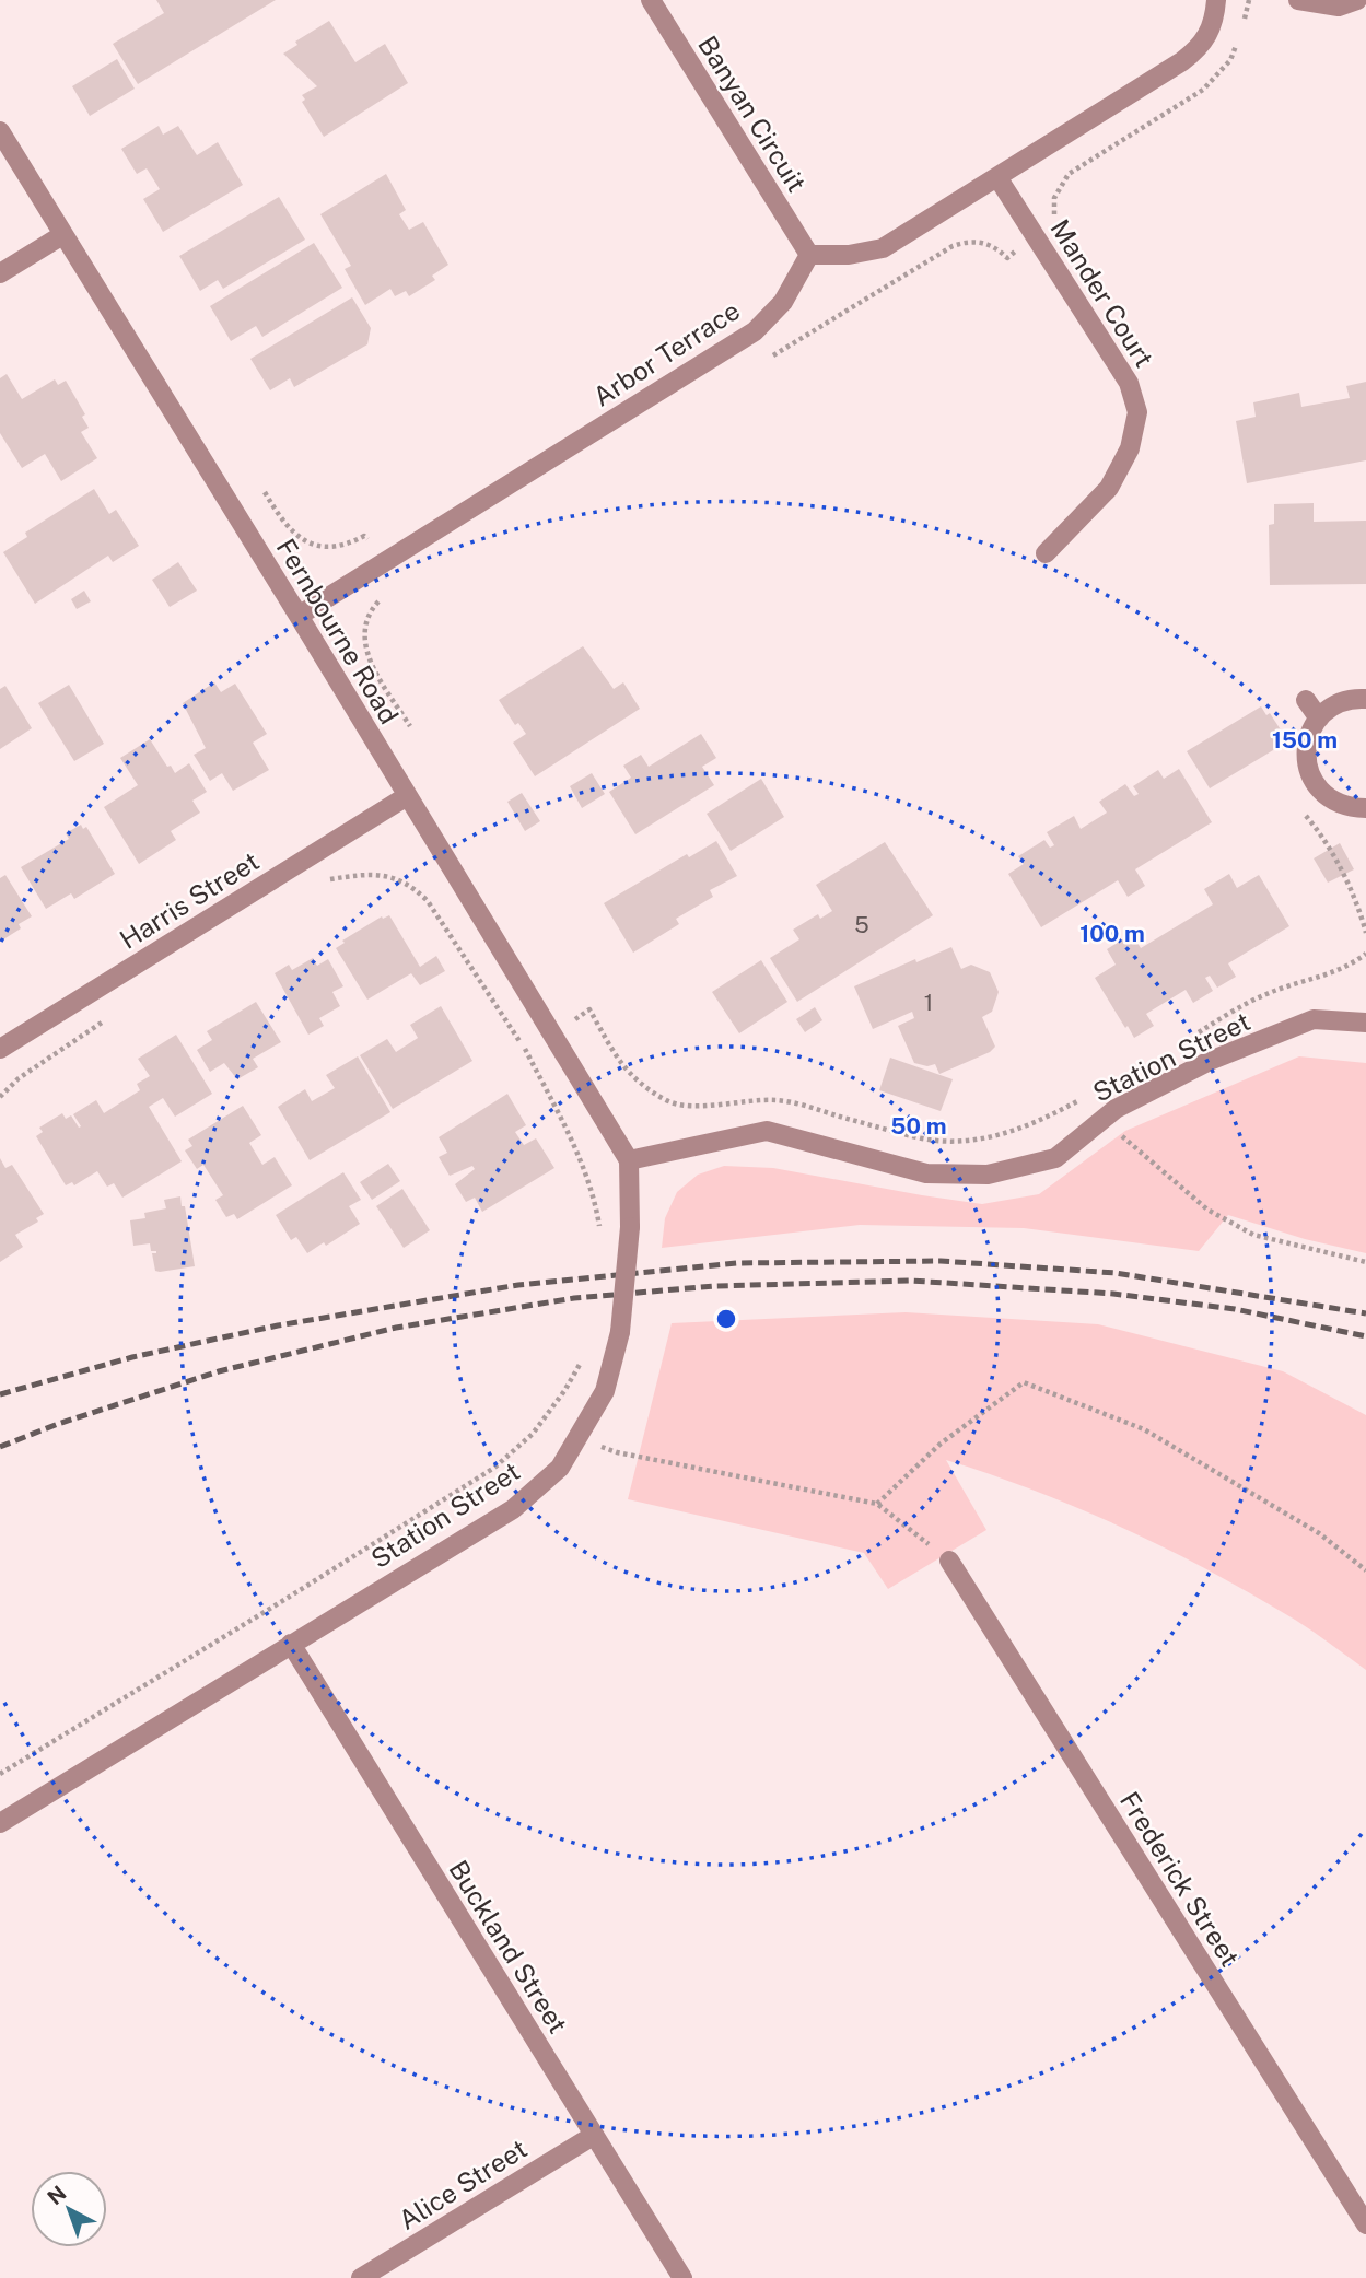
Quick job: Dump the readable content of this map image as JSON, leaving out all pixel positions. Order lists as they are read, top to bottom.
{
  "streets": {
    "street": [
      "Banyan Circuit",
      "Mander Court",
      "Arbor Terrace",
      "Fernbourne Road",
      "Harris Street",
      "Station Street",
      "Frederick Street",
      "Buckland Street",
      "Alice Street"
    ]
  },
  "crossings": [
    ["Banyan Circuit", "Arbor Terrace"],
    ["Arbor Terrace", "Fernbourne Road"],
    ["Fernbourne Road", "Harris Street"],
    ["Fernbourne Road", "Station Street"],
    ["Station Street", "Buckland Street"],
    ["Buckland Street", "Alice Street"]
  ],
  "house_numbers": ["5", "1"],
  "north": "top left",
  "rings": ["150 m", "100 m", "50 m"]
}
